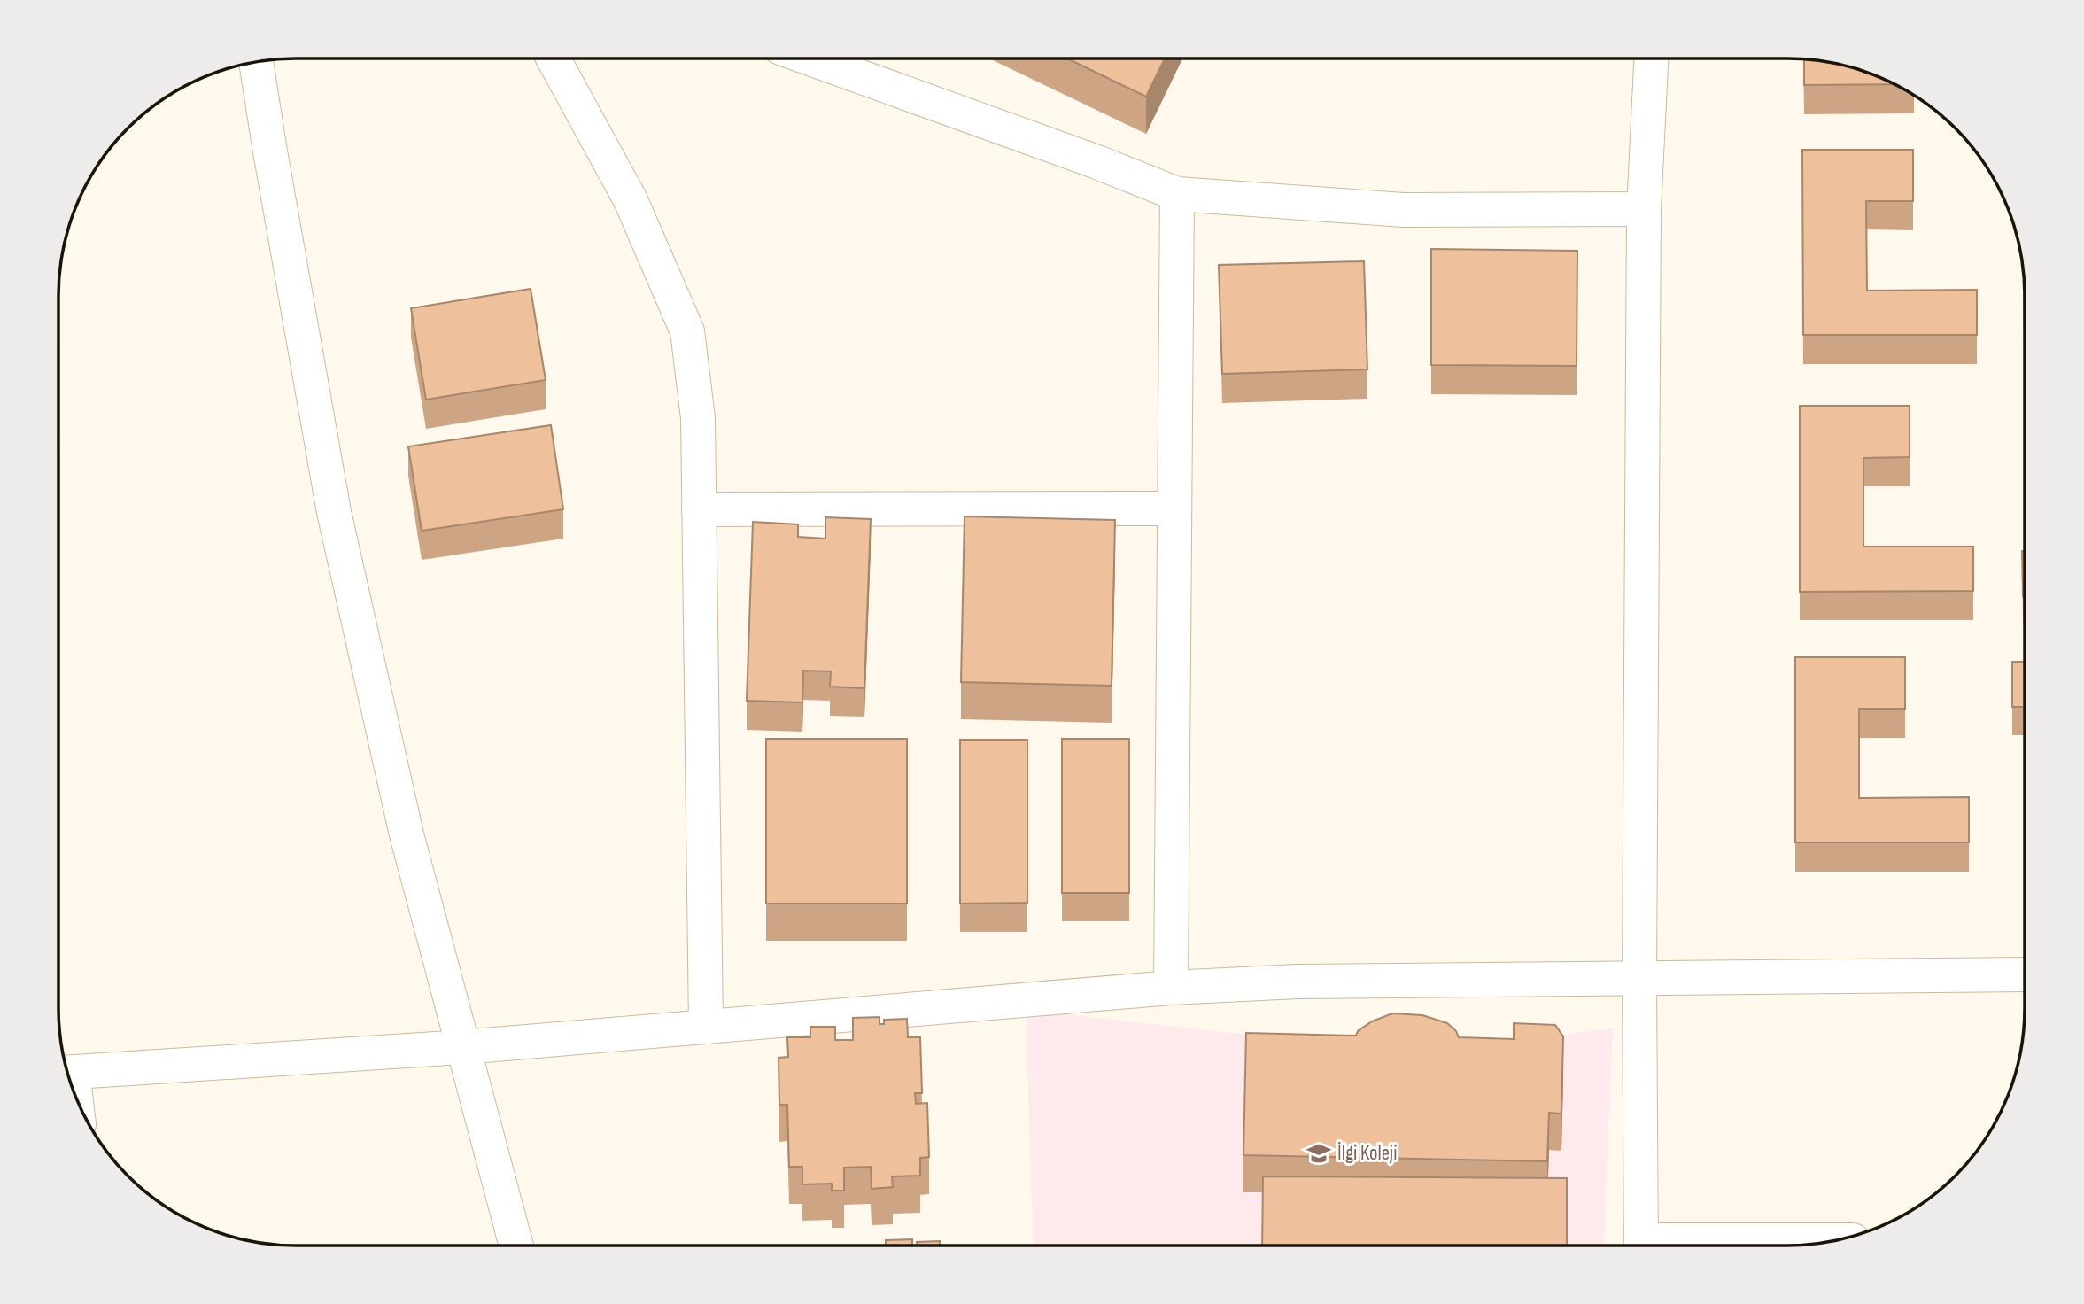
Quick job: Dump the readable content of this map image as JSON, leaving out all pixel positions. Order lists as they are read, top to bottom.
{
  "places": {
    "school or university": ["İlgi Koleji"]
  }
}
